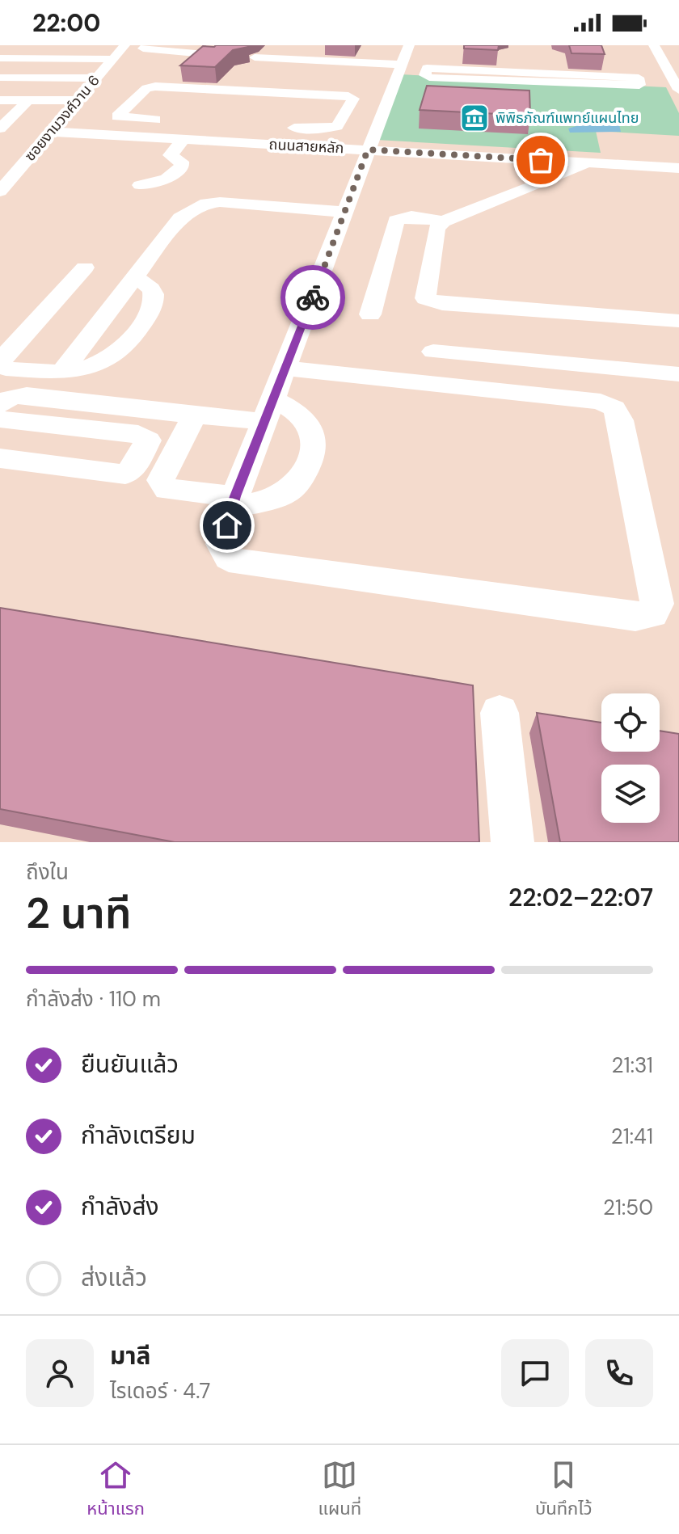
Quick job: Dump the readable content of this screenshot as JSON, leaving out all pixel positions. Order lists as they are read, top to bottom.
{
  "streets": {
    "street": ["ซอยงามวงศ์วาน 6", "ถนนสายหลัก"]
  },
  "crossings": [
    ["ซอยงามวงศ์วาน 6", "ถนนสายหลัก"]
  ],
  "places": {
    "museum": ["พิพิธภัณฑ์แพทย์แผนไทย"]
  },
  "page": {
    "status": "22:00",
    "heading": ["2 นาที", "ถึงใน", "22:02–22:07"],
    "panel": ["มาลี", "ไรเดอร์ · 4.7"],
    "bar": "กำลังส่ง · 110 m",
    "list": [
      ["ยืนยันแล้ว", "21:31"],
      ["กำลังเตรียม", "21:41"],
      ["กำลังส่ง", "21:50"],
      "ส่งแล้ว"
    ],
    "tabs": ["หน้าแรก", "แผนที่", "บันทึกไว้"]
  }
}
